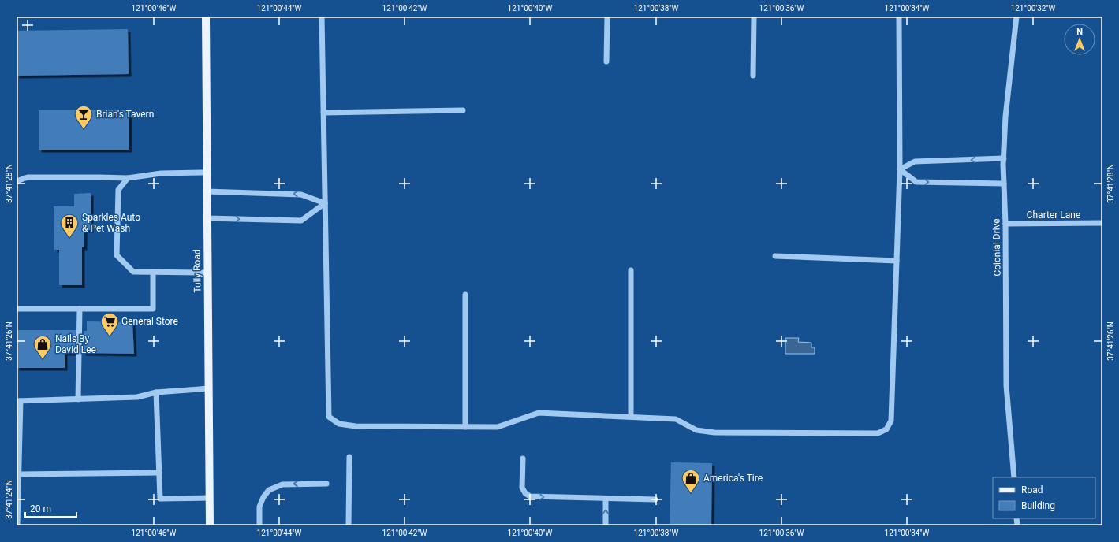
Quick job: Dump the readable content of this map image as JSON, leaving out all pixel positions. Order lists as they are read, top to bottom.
{
  "streets": {
    "main road": ["Tully Road"],
    "street": ["Charter Lane", "Colonial Drive"]
  },
  "crossings": [
    ["Charter Lane", "Colonial Drive"]
  ],
  "places": {
    "bar": ["Brian's Tavern"],
    "building": ["Sparkles Auto & Pet Wash"],
    "supermarket": ["General Store"],
    "shop": ["Nails By David Lee", "America's Tire"]
  },
  "legend": ["Road", "Building"],
  "scale_bar": "20 m",
  "north": "top",
  "coordinates": [
    "121°00'46\"W",
    "121°00'44\"W",
    "121°00'42\"W",
    "121°00'40\"W",
    "121°00'38\"W",
    "121°00'36\"W",
    "121°00'34\"W",
    "121°00'32\"W",
    "37°41'28\"N",
    "37°41'26\"N",
    "37°41'24\"N"
  ]
}
